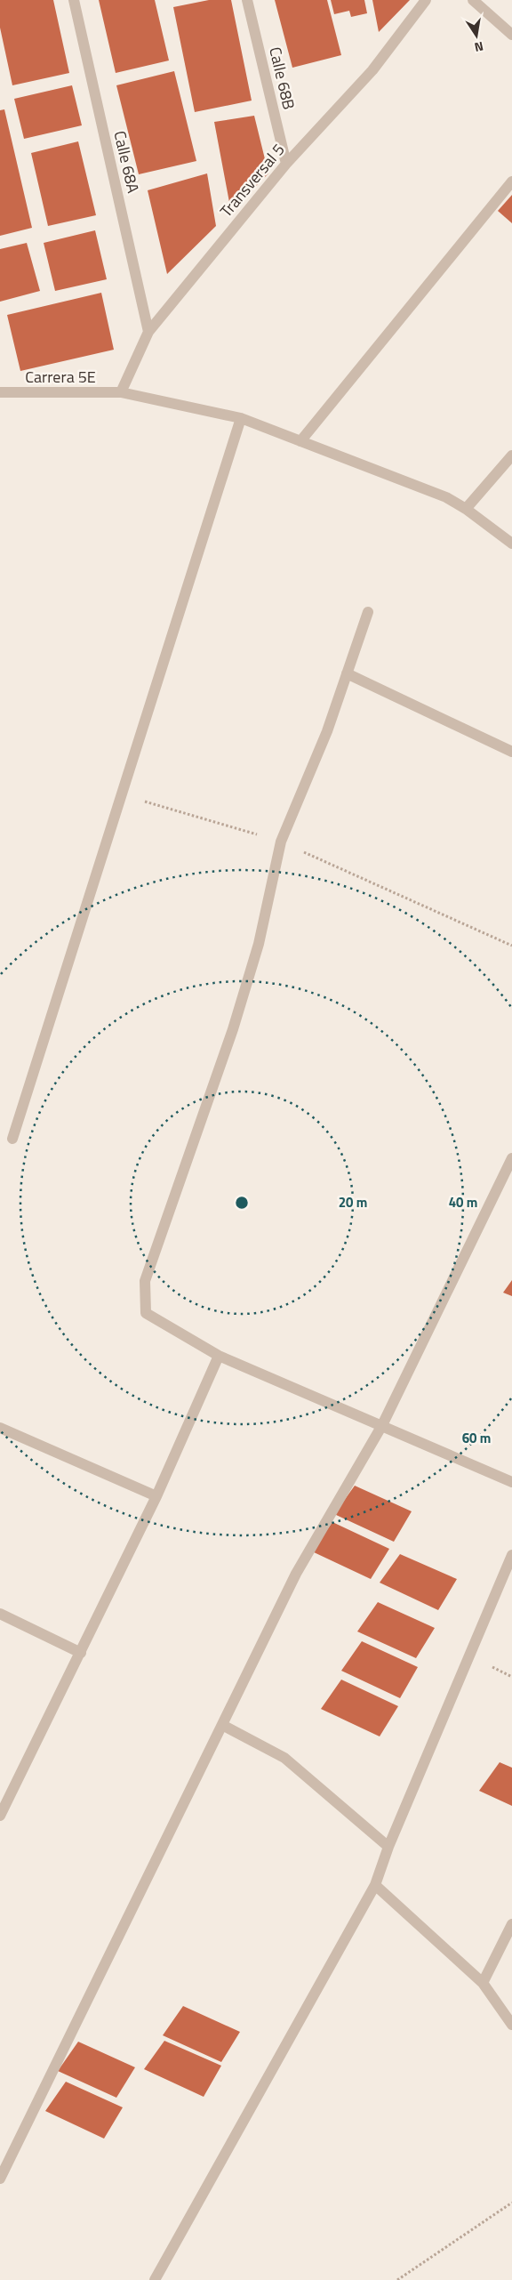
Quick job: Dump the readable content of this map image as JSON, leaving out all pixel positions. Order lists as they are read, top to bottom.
{
  "streets": {
    "street": [
      "Calle 68B",
      "Calle 68A",
      "Transversal 5",
      "Carrera 5E"
    ]
  },
  "crossings": [
    ["Calle 68B", "Transversal 5"],
    ["Calle 68A", "Transversal 5"],
    ["Transversal 5", "Carrera 5E"]
  ],
  "north": "bottom",
  "rings": ["20 m", "40 m", "60 m"]
}
